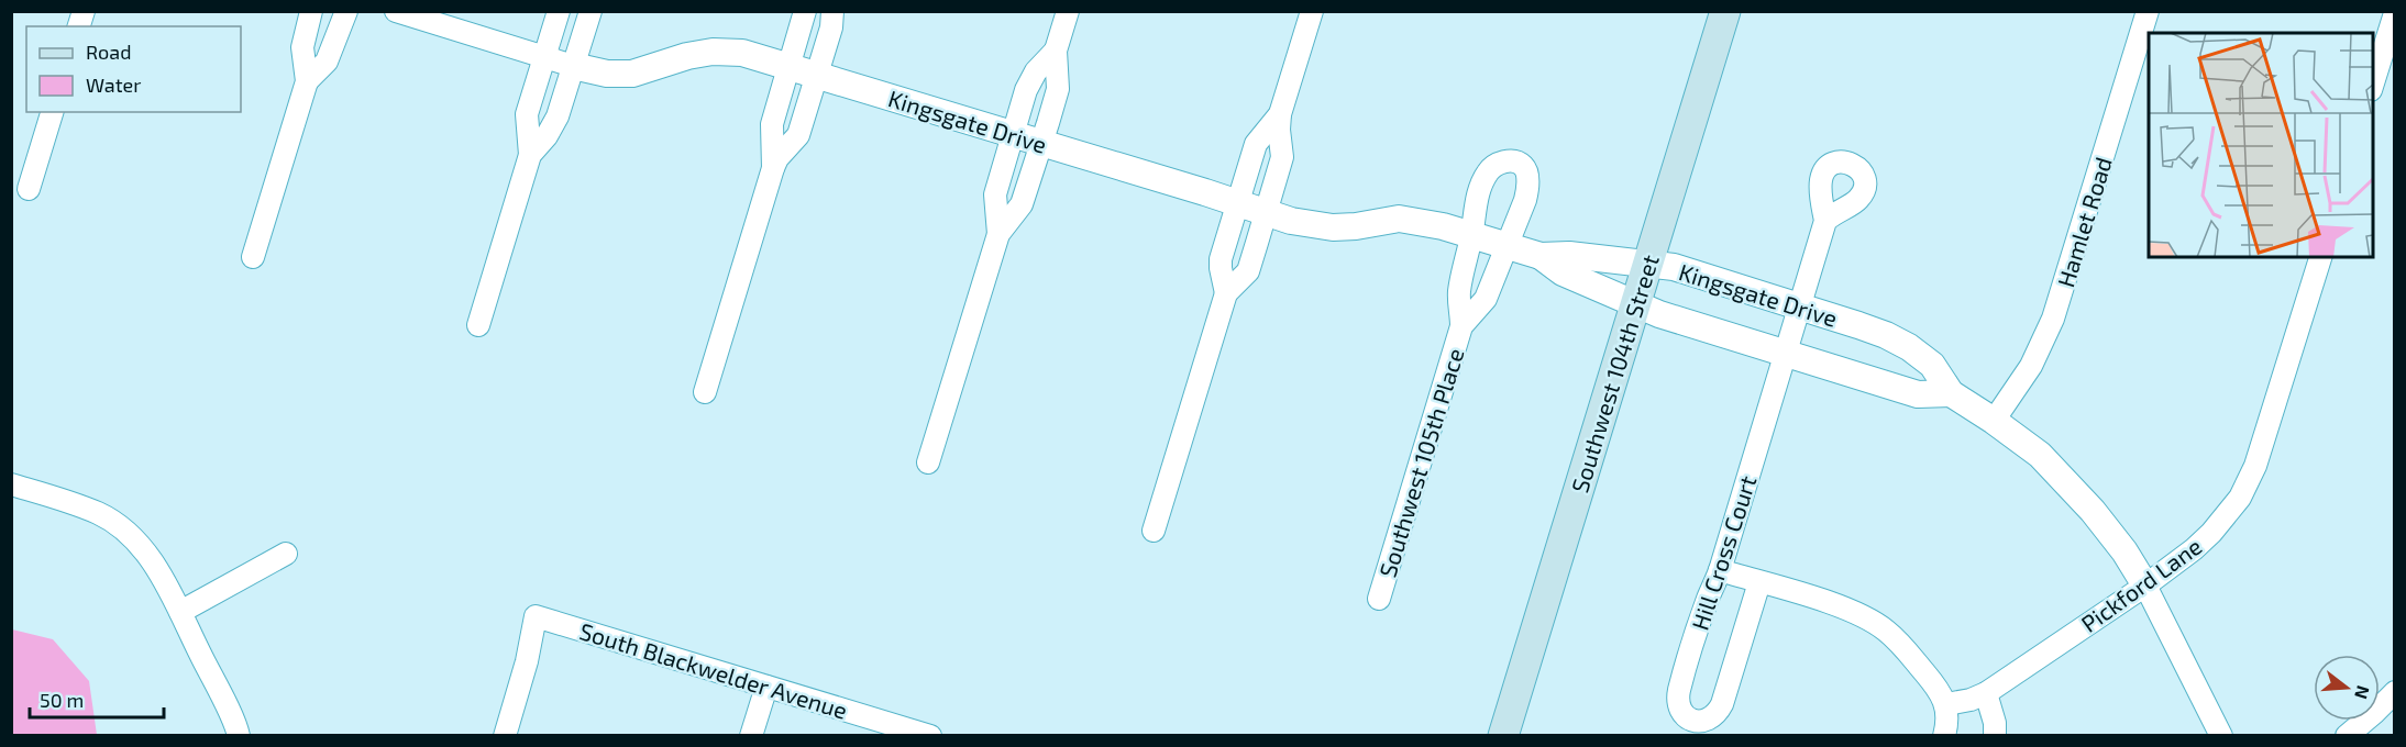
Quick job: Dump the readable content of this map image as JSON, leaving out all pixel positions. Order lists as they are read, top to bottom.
{
  "streets": {
    "main road": ["Southwest 104th Street"],
    "street": [
      "Kingsgate Drive",
      "Hamlet Road",
      "Southwest 105th Place",
      "Hill Cross Court",
      "Pickford Lane",
      "South Blackwelder Avenue"
    ]
  },
  "crossings": [
    ["Kingsgate Drive", "Hamlet Road"],
    ["Kingsgate Drive", "Southwest 104th Street"],
    ["Kingsgate Drive", "Southwest 105th Place"],
    ["Kingsgate Drive", "Hill Cross Court"],
    ["Kingsgate Drive", "Pickford Lane"]
  ],
  "legend": ["Road", "Water"],
  "scale_bar": "50 m",
  "north": "right"
}
